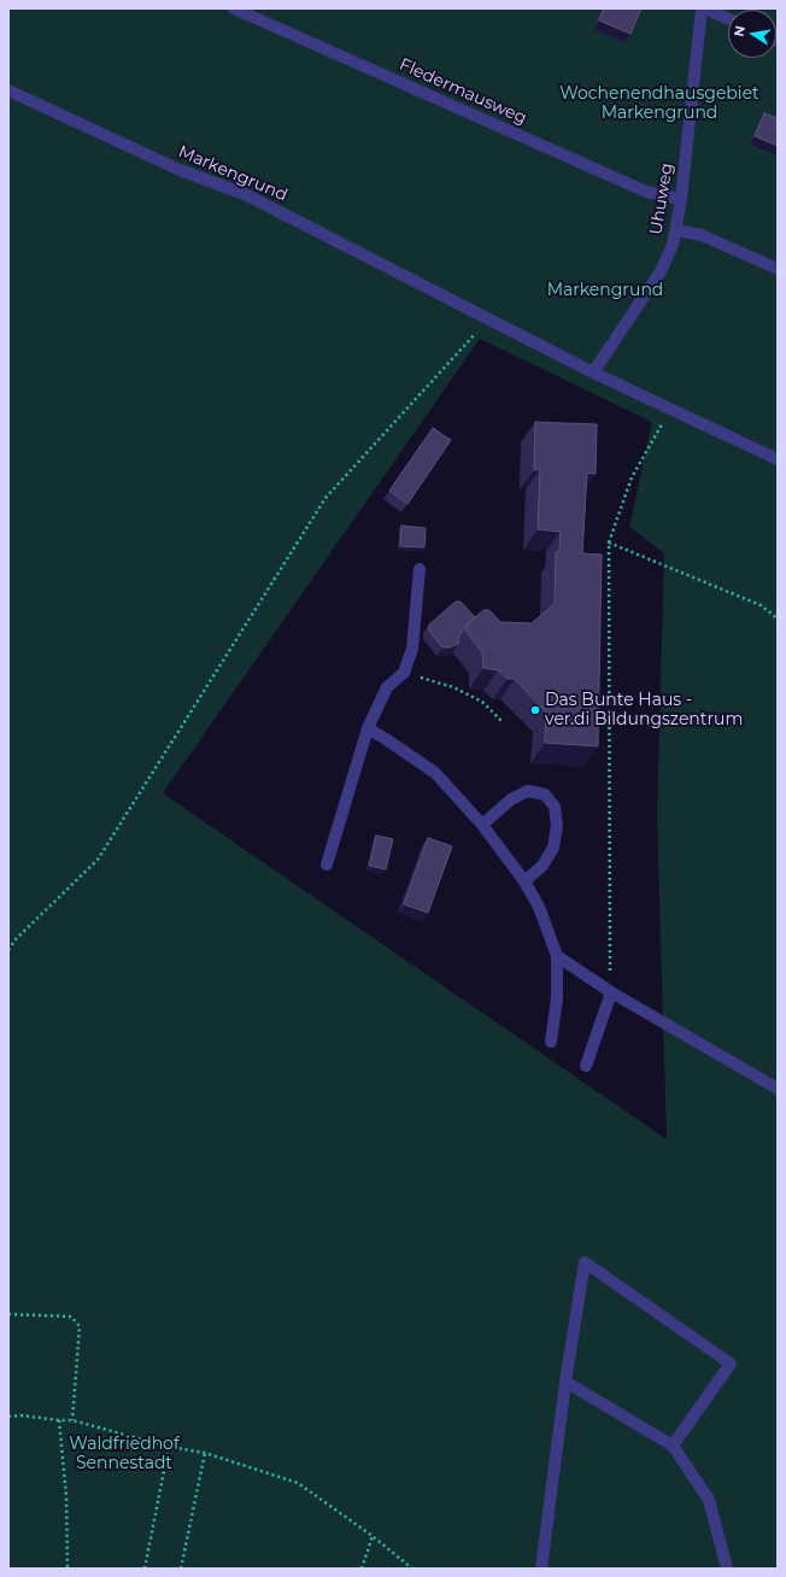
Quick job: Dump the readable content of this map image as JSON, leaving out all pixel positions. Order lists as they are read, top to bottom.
{
  "streets": {
    "lane": ["Fledermausweg", "Markengrund", "Uhuweg"]
  },
  "crossings": [
    ["Fledermausweg", "Uhuweg"],
    ["Markengrund", "Uhuweg"]
  ],
  "parks": ["Wochenendhausgebiet Markengrund", "Markengrund", "Waldfriedhof Sennestadt"],
  "places": ["Das Bunte Haus - ver.di Bildungszentrum"],
  "north": "left"
}
